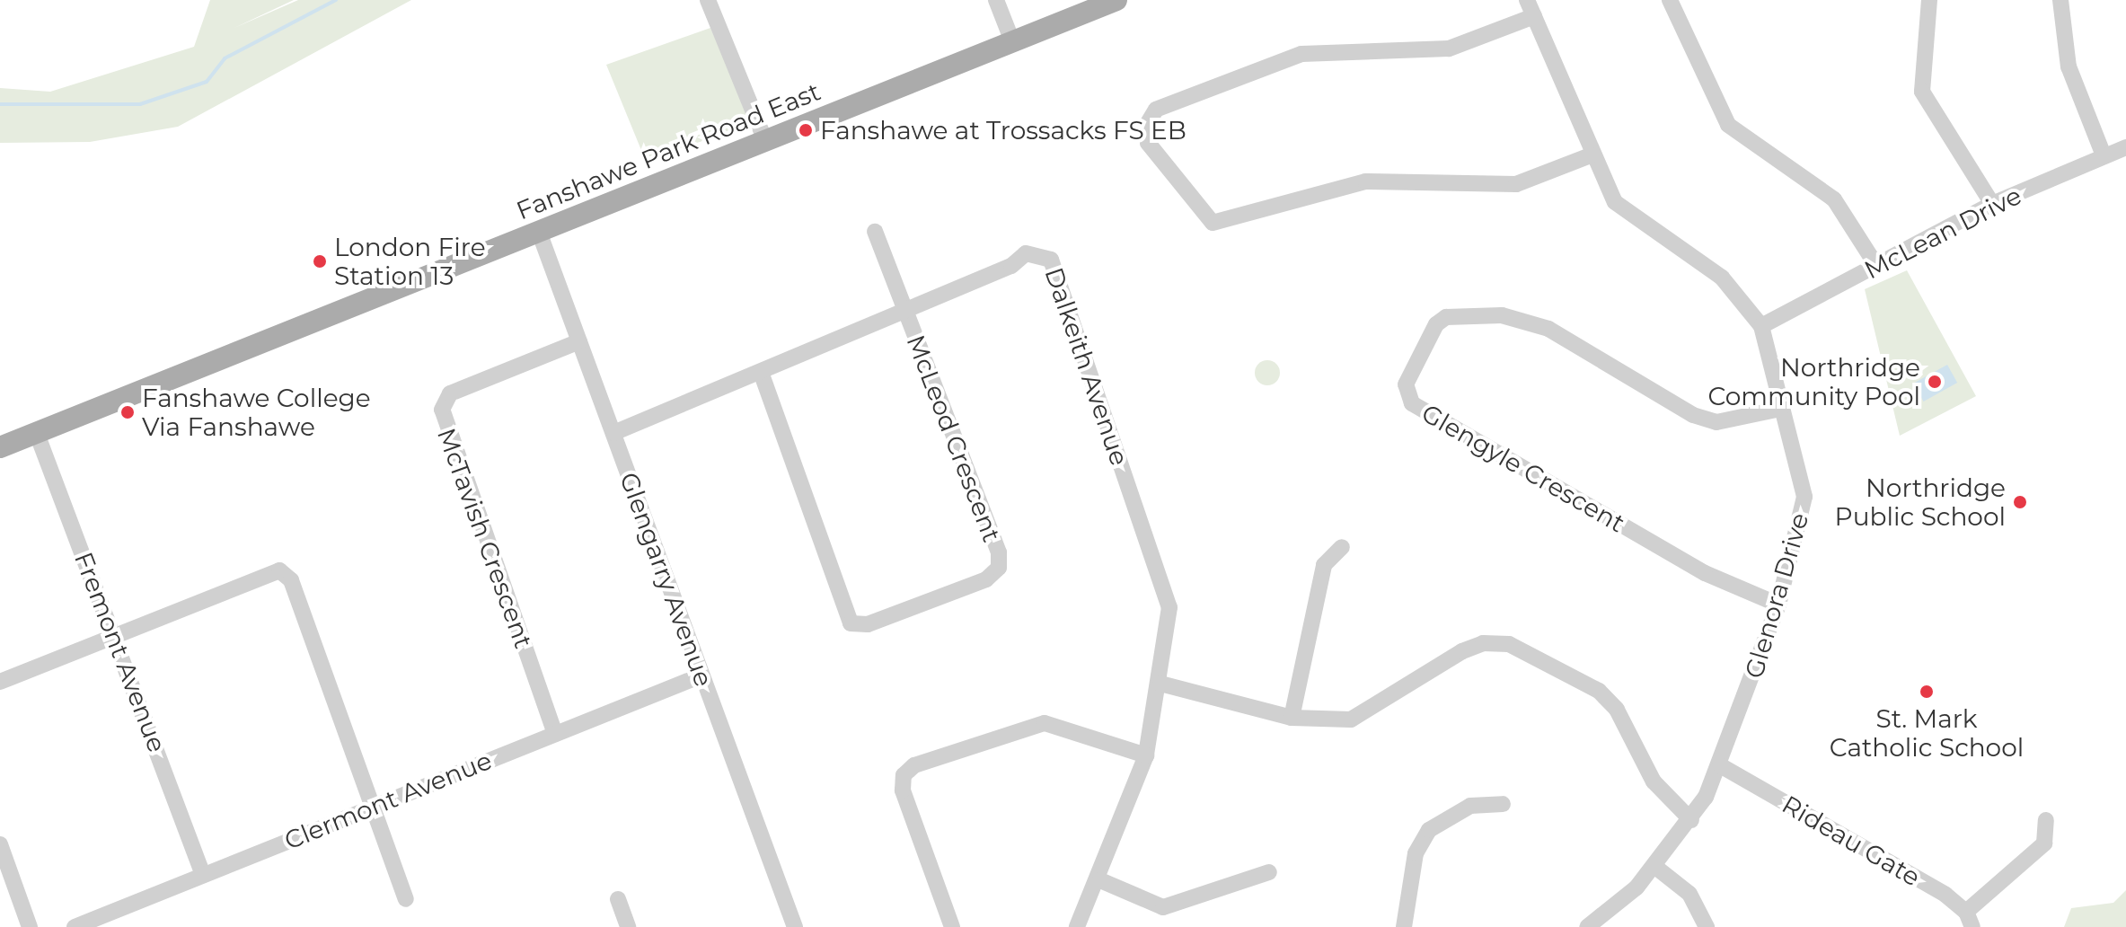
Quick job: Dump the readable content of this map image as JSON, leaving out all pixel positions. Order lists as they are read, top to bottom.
{
  "streets": {
    "main road": ["Fanshawe Park Road East"],
    "street": [
      "McLean Drive",
      "Dalkeith Avenue",
      "McLeod Crescent",
      "Glengyle Crescent",
      "McTavish Crescent",
      "Glengarry Avenue",
      "Glenora Drive",
      "Fremont Avenue",
      "Clermont Avenue",
      "Rideau Gate"
    ]
  },
  "crossings": [
    ["Fanshawe Park Road East", "Glengarry Avenue"],
    ["Fanshawe Park Road East", "Fremont Avenue"],
    ["McLean Drive", "Glenora Drive"],
    ["Dalkeith Avenue", "McLeod Crescent"],
    ["Dalkeith Avenue", "Glengarry Avenue"],
    ["Glengyle Crescent", "Glenora Drive"],
    ["McTavish Crescent", "Glengarry Avenue"],
    ["McTavish Crescent", "Clermont Avenue"],
    ["Glengarry Avenue", "Clermont Avenue"],
    ["Glenora Drive", "Rideau Gate"],
    ["Fremont Avenue", "Clermont Avenue"]
  ],
  "places": [
    "Fanshawe at Trossacks FS EB",
    "London Fire Station 13",
    "Northridge Community Pool",
    "Fanshawe College Via Fanshawe",
    "Northridge Public School",
    "St. Mark Catholic School"
  ]
}
